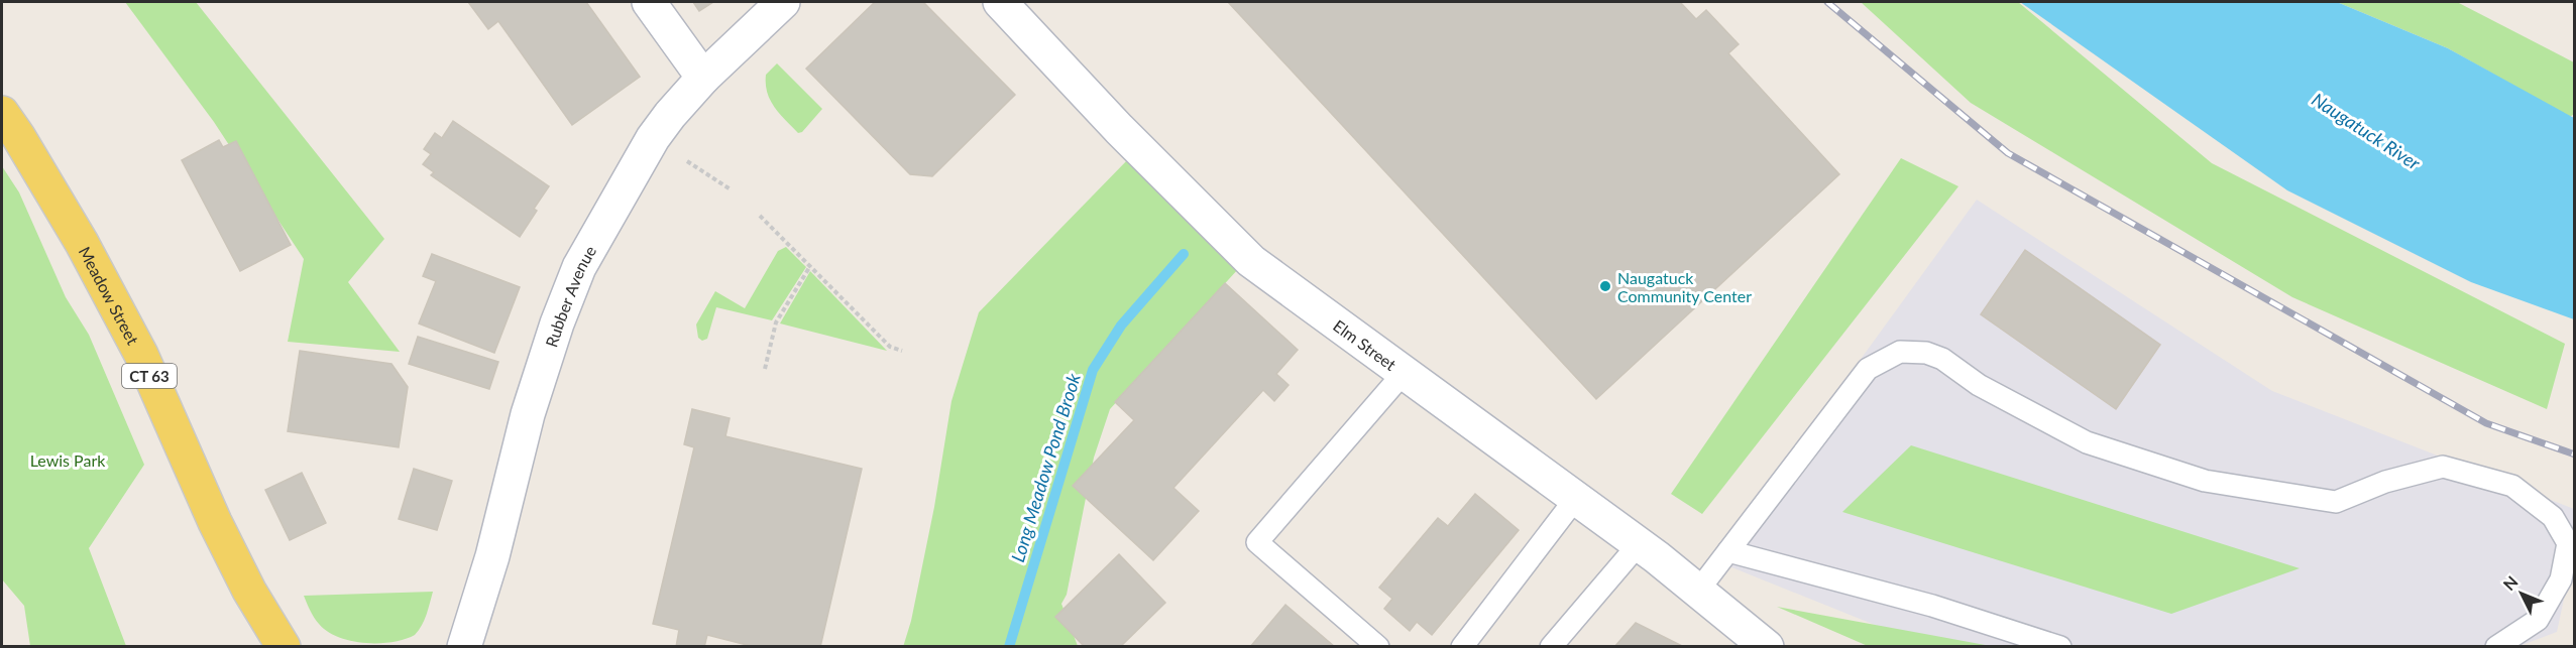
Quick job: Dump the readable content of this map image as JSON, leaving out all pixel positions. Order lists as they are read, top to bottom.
{
  "streets": {
    "main road": ["Meadow Street", "CT 63"],
    "street": ["Rubber Avenue", "Elm Street"]
  },
  "water": ["Naugatuck River", "Long Meadow Pond Brook"],
  "parks": ["Lewis Park"],
  "places": ["Naugatuck Community Center"],
  "north": "top left"
}
